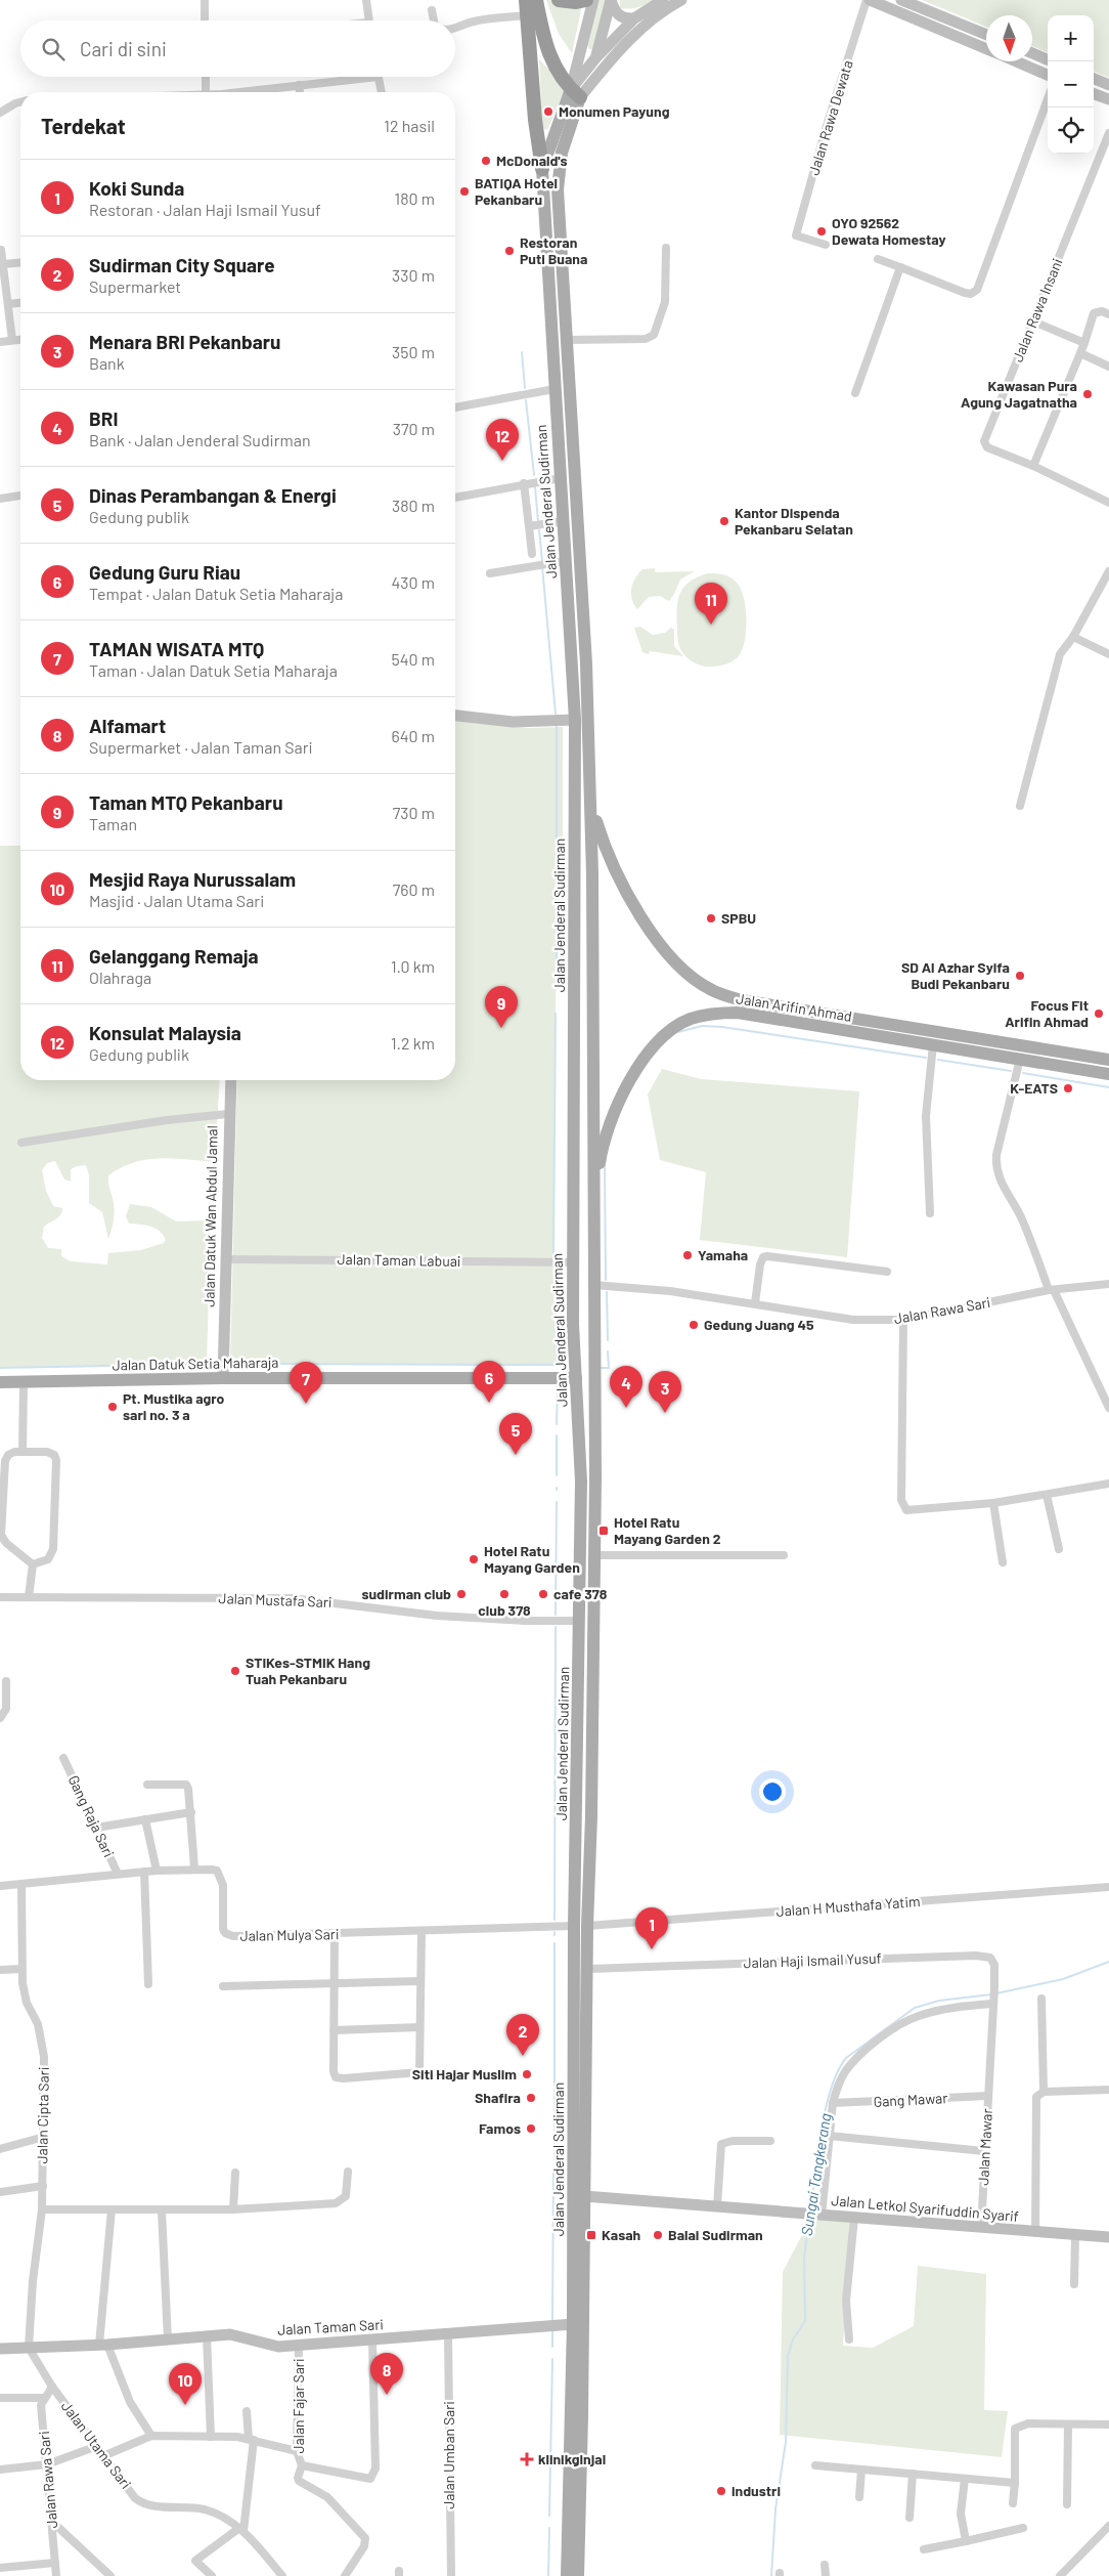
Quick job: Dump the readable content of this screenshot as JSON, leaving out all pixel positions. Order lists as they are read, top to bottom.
{
  "streets": {
    "main road": ["Jalan Jenderal Sudirman", "Jalan Arifin Ahmad", "Jalan Datuk Setia Maharaja"],
    "street": [
      "Jalan Rawa Dewata",
      "Jalan Rawa Insani",
      "Jalan Datuk Wan Abdul Jamal",
      "Jalan Taman Labuai",
      "Jalan Rawa Sari",
      "Jalan Mustafa Sari",
      "Gang Raja Sari",
      "Jalan H Musthafa Yatim",
      "Jalan Mulya Sari",
      "Jalan Haji Ismail Yusuf",
      "Gang Mawar",
      "Jalan Cipta Sari",
      "Jalan Mawar",
      "Jalan Letkol Syarifuddin Syarif",
      "Jalan Taman Sari",
      "Jalan Fajar Sari",
      "Jalan Utama Sari",
      "Jalan Umban Sari"
    ]
  },
  "crossings": [
    ["Jalan Jenderal Sudirman", "Jalan Arifin Ahmad"],
    ["Jalan Jenderal Sudirman", "Jalan Taman Labuai"],
    ["Jalan Jenderal Sudirman", "Jalan Rawa Sari"],
    ["Jalan Jenderal Sudirman", "Jalan Datuk Setia Maharaja"],
    ["Jalan Jenderal Sudirman", "Jalan Mustafa Sari"],
    ["Jalan Jenderal Sudirman", "Jalan H Musthafa Yatim"],
    ["Jalan Jenderal Sudirman", "Jalan Mulya Sari"],
    ["Jalan Jenderal Sudirman", "Jalan Haji Ismail Yusuf"],
    ["Jalan Jenderal Sudirman", "Jalan Letkol Syarifuddin Syarif"],
    ["Jalan Jenderal Sudirman", "Jalan Taman Sari"],
    ["Jalan Datuk Wan Abdul Jamal", "Jalan Taman Labuai"],
    ["Jalan Datuk Wan Abdul Jamal", "Jalan Datuk Setia Maharaja"],
    ["Gang Raja Sari", "Jalan Mulya Sari"],
    ["Jalan H Musthafa Yatim", "Jalan Mulya Sari"],
    ["Jalan Mulya Sari", "Jalan Cipta Sari"],
    ["Jalan Haji Ismail Yusuf", "Jalan Mawar"],
    ["Gang Mawar", "Jalan Mawar"],
    ["Jalan Cipta Sari", "Jalan Taman Sari"],
    ["Jalan Cipta Sari", "Jalan Utama Sari"],
    ["Jalan Mawar", "Jalan Letkol Syarifuddin Syarif"],
    ["Jalan Taman Sari", "Jalan Fajar Sari"],
    ["Jalan Taman Sari", "Jalan Utama Sari"],
    ["Jalan Taman Sari", "Jalan Umban Sari"]
  ],
  "water": ["Sungai Tangkerang"],
  "places": {
    "other": [
      "Monumen Payung",
      "McDonald's",
      "BATIQA Hotel Pekanbaru",
      "OYO 92562 Dewata Homestay",
      "Restoran Puti Buana",
      "Kawasan Pura Agung Jagatnatha",
      "Kantor Dispenda Pekanbaru Selatan",
      "SPBU",
      "SD Al Azhar Syifa Budi Pekanbaru",
      "Focus Fit Arifin Ahmad",
      "K-EATS",
      "Yamaha",
      "Gedung Juang 45",
      "Pt. Mustika agro sari no. 3 a",
      "Hotel Ratu Mayang Garden",
      "sudirman club",
      "club 378",
      "cafe 378",
      "STIKes-STMIK Hang Tuah Pekanbaru",
      "Siti Hajar Muslim",
      "Shafira",
      "Famos",
      "Balai Sudirman",
      "industri"
    ],
    "transit": ["Hotel Ratu Mayang Garden 2", "Kasah"],
    "health": ["klinikginjal"]
  },
  "north": "bottom",
  "page": {
    "map_buttons": ["+", "−"],
    "search": "Cari di sini",
    "heading": ["Terdekat", "12 hasil"],
    "list": [
      {
        "mark": "1",
        "name": "Koki Sunda",
        "note": "Restoran · Jalan Haji Ismail Yusuf",
        "value": "180 m"
      },
      {
        "mark": "2",
        "name": "Sudirman City Square",
        "note": "Supermarket",
        "value": "330 m"
      },
      {
        "mark": "3",
        "name": "Menara BRI Pekanbaru",
        "note": "Bank",
        "value": "350 m"
      },
      {
        "mark": "4",
        "name": "BRI",
        "note": "Bank · Jalan Jenderal Sudirman",
        "value": "370 m"
      },
      {
        "mark": "5",
        "name": "Dinas Perambangan & Energi",
        "note": "Gedung publik",
        "value": "380 m"
      },
      {
        "mark": "6",
        "name": "Gedung Guru Riau",
        "note": "Tempat · Jalan Datuk Setia Maharaja",
        "value": "430 m"
      },
      {
        "mark": "7",
        "name": "TAMAN WISATA MTQ",
        "note": "Taman · Jalan Datuk Setia Maharaja",
        "value": "540 m"
      },
      {
        "mark": "8",
        "name": "Alfamart",
        "note": "Supermarket · Jalan Taman Sari",
        "value": "640 m"
      },
      {
        "mark": "9",
        "name": "Taman MTQ Pekanbaru",
        "note": "Taman",
        "value": "730 m"
      },
      {
        "mark": "10",
        "name": "Mesjid Raya Nurussalam",
        "note": "Masjid · Jalan Utama Sari",
        "value": "760 m"
      },
      {
        "mark": "11",
        "name": "Gelanggang Remaja",
        "note": "Olahraga",
        "value": "1.0 km"
      },
      {
        "mark": "12",
        "name": "Konsulat Malaysia",
        "note": "Gedung publik",
        "value": "1.2 km"
      }
    ],
    "pins": [
      "12",
      "11",
      "9",
      "6",
      "7",
      "4",
      "3",
      "5",
      "1",
      "2",
      "8",
      "10"
    ]
  }
}
